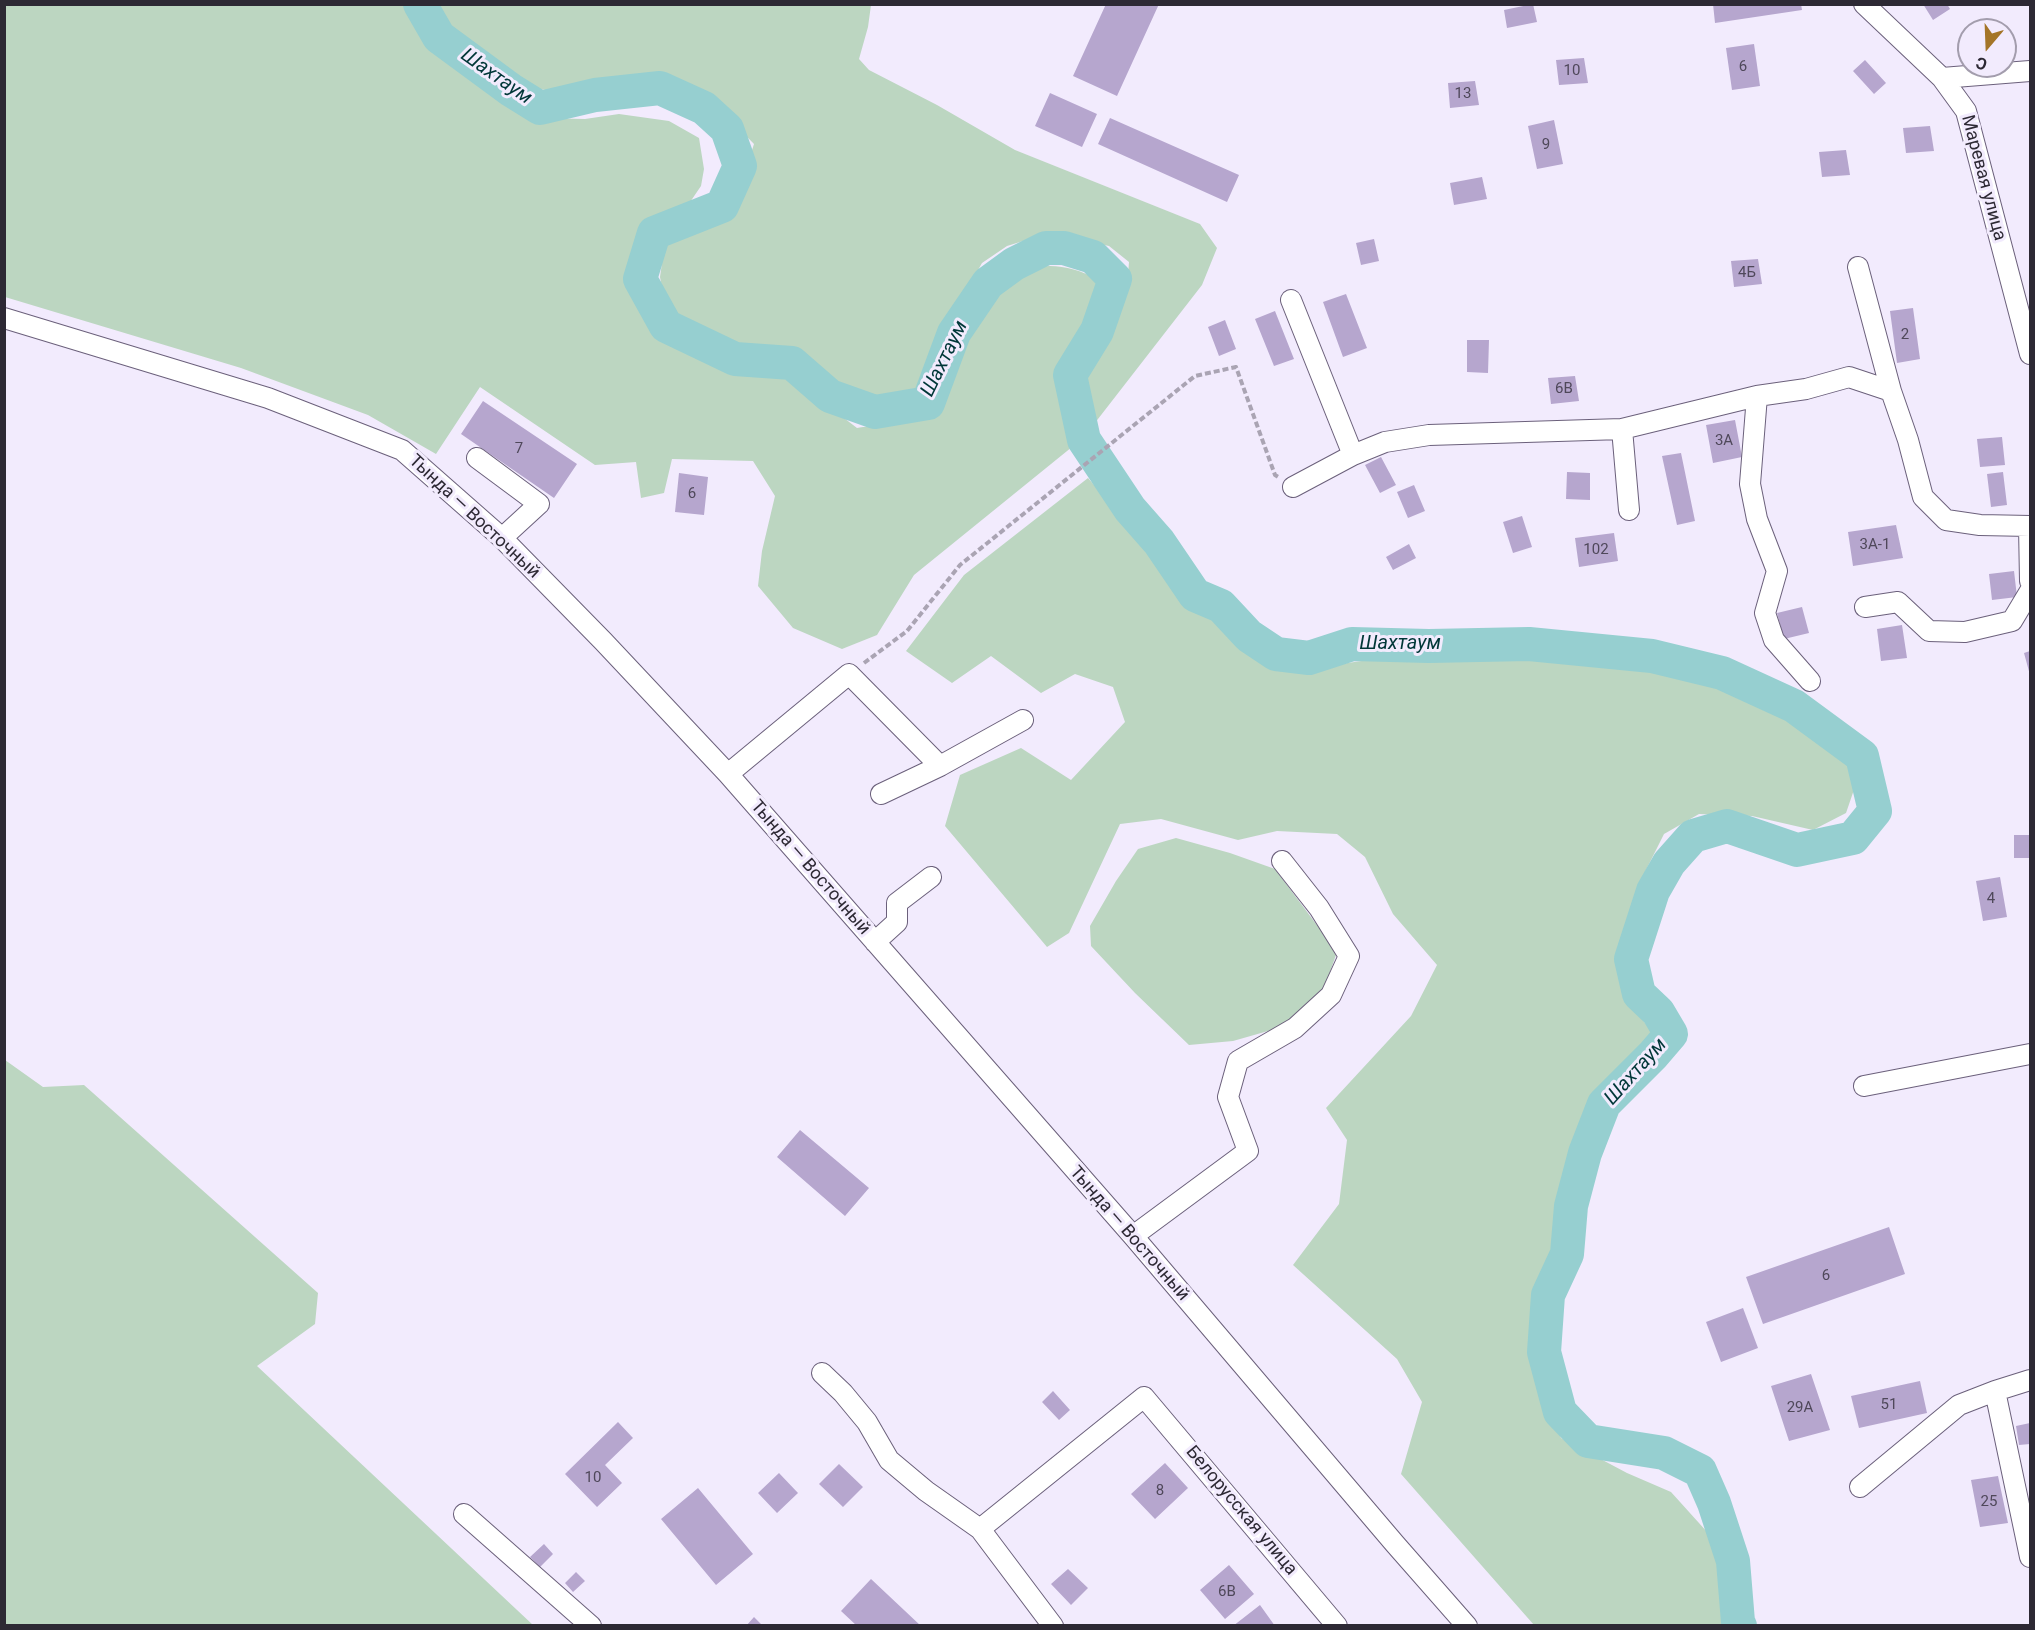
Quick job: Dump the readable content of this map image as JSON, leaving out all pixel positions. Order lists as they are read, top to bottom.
{
  "streets": {
    "street": ["Маревая улица", "Тында — Восточный", "Белорусская улица"]
  },
  "water": ["Шахтаум"],
  "house_numbers": [
    "6",
    "10",
    "13",
    "9",
    "4Б",
    "2",
    "6В",
    "3А",
    "7",
    "6",
    "3А-1",
    "102",
    "4",
    "6",
    "51",
    "29А",
    "10",
    "8",
    "25",
    "6В"
  ],
  "north": "bottom"
}
